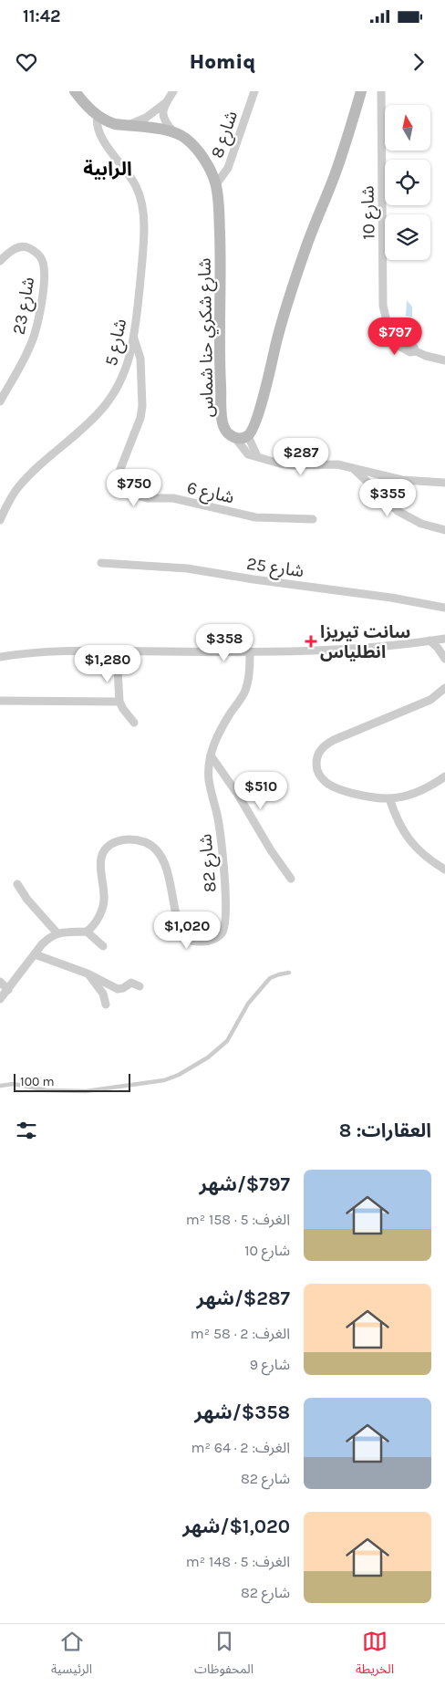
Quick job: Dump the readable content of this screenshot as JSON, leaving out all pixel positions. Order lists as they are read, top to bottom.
{
  "streets": {
    "street": [
      "شارع 8",
      "شارع 10",
      "شارع 23",
      "شارع شكري حنا شماس",
      "شارع 5",
      "شارع 6",
      "شارع 25",
      "شارع 82"
    ]
  },
  "crossings": [
    ["شارع 8", "شارع شكري حنا شماس"],
    ["شارع شكري حنا شماس", "شارع 5"],
    ["شارع 5", "شارع 6"]
  ],
  "districts": ["الرابية"],
  "places": {
    "health": ["سانت تيريزا انطلياس"]
  },
  "scale_bar": "100 m",
  "north": "top",
  "page": {
    "status": "11:42",
    "header": "Homiq",
    "price": [
      "$797",
      "$287",
      "$750",
      "$355",
      "$358",
      "$1,280",
      "$510",
      "$1,020"
    ],
    "scale": "100 m",
    "heading": "العقارات: 8",
    "list": [
      {
        "name": "$797/شهر",
        "note": "الغرف: 5 · 158 m² · شارع 10"
      },
      {
        "name": "$287/شهر",
        "note": "الغرف: 2 · 58 m² · شارع 9"
      },
      {
        "name": "$358/شهر",
        "note": "الغرف: 2 · 64 m² · شارع 82"
      },
      {
        "name": "$1,020/شهر",
        "note": "الغرف: 5 · 148 m² · شارع 82"
      }
    ],
    "tabs": ["الخريطة", "المحفوظات", "الرئيسية"]
  }
}
